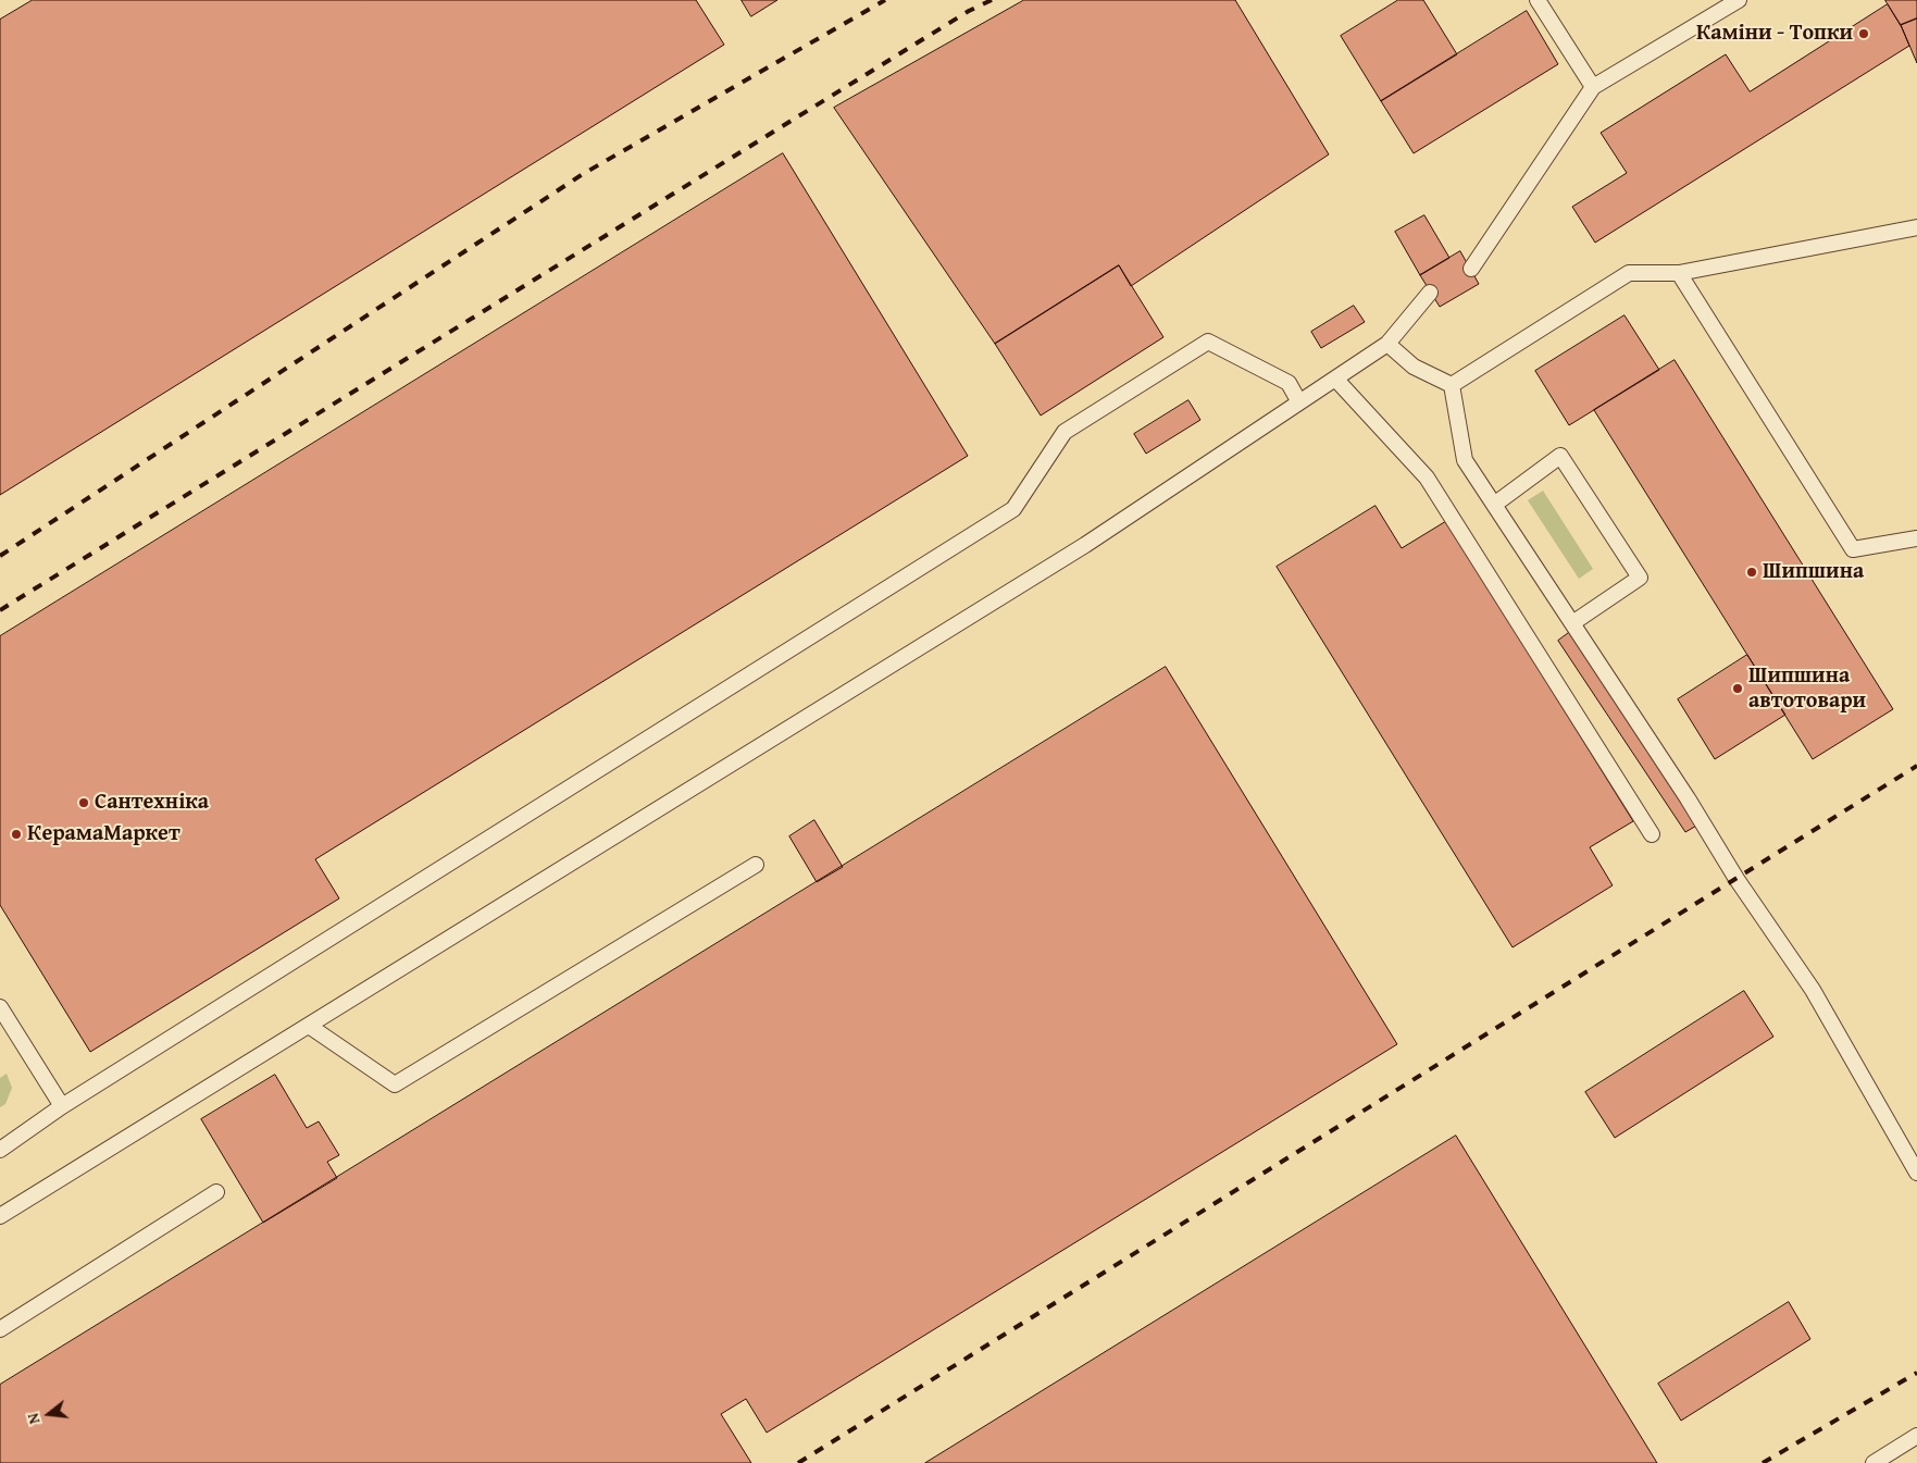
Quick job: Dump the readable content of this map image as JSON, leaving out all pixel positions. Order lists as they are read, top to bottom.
{
  "places": [
    "Каміни - Топки",
    "Шипшина",
    "Шипшина автотовари",
    "Сантехніка",
    "КерамаМаркет"
  ],
  "north": "left"
}
